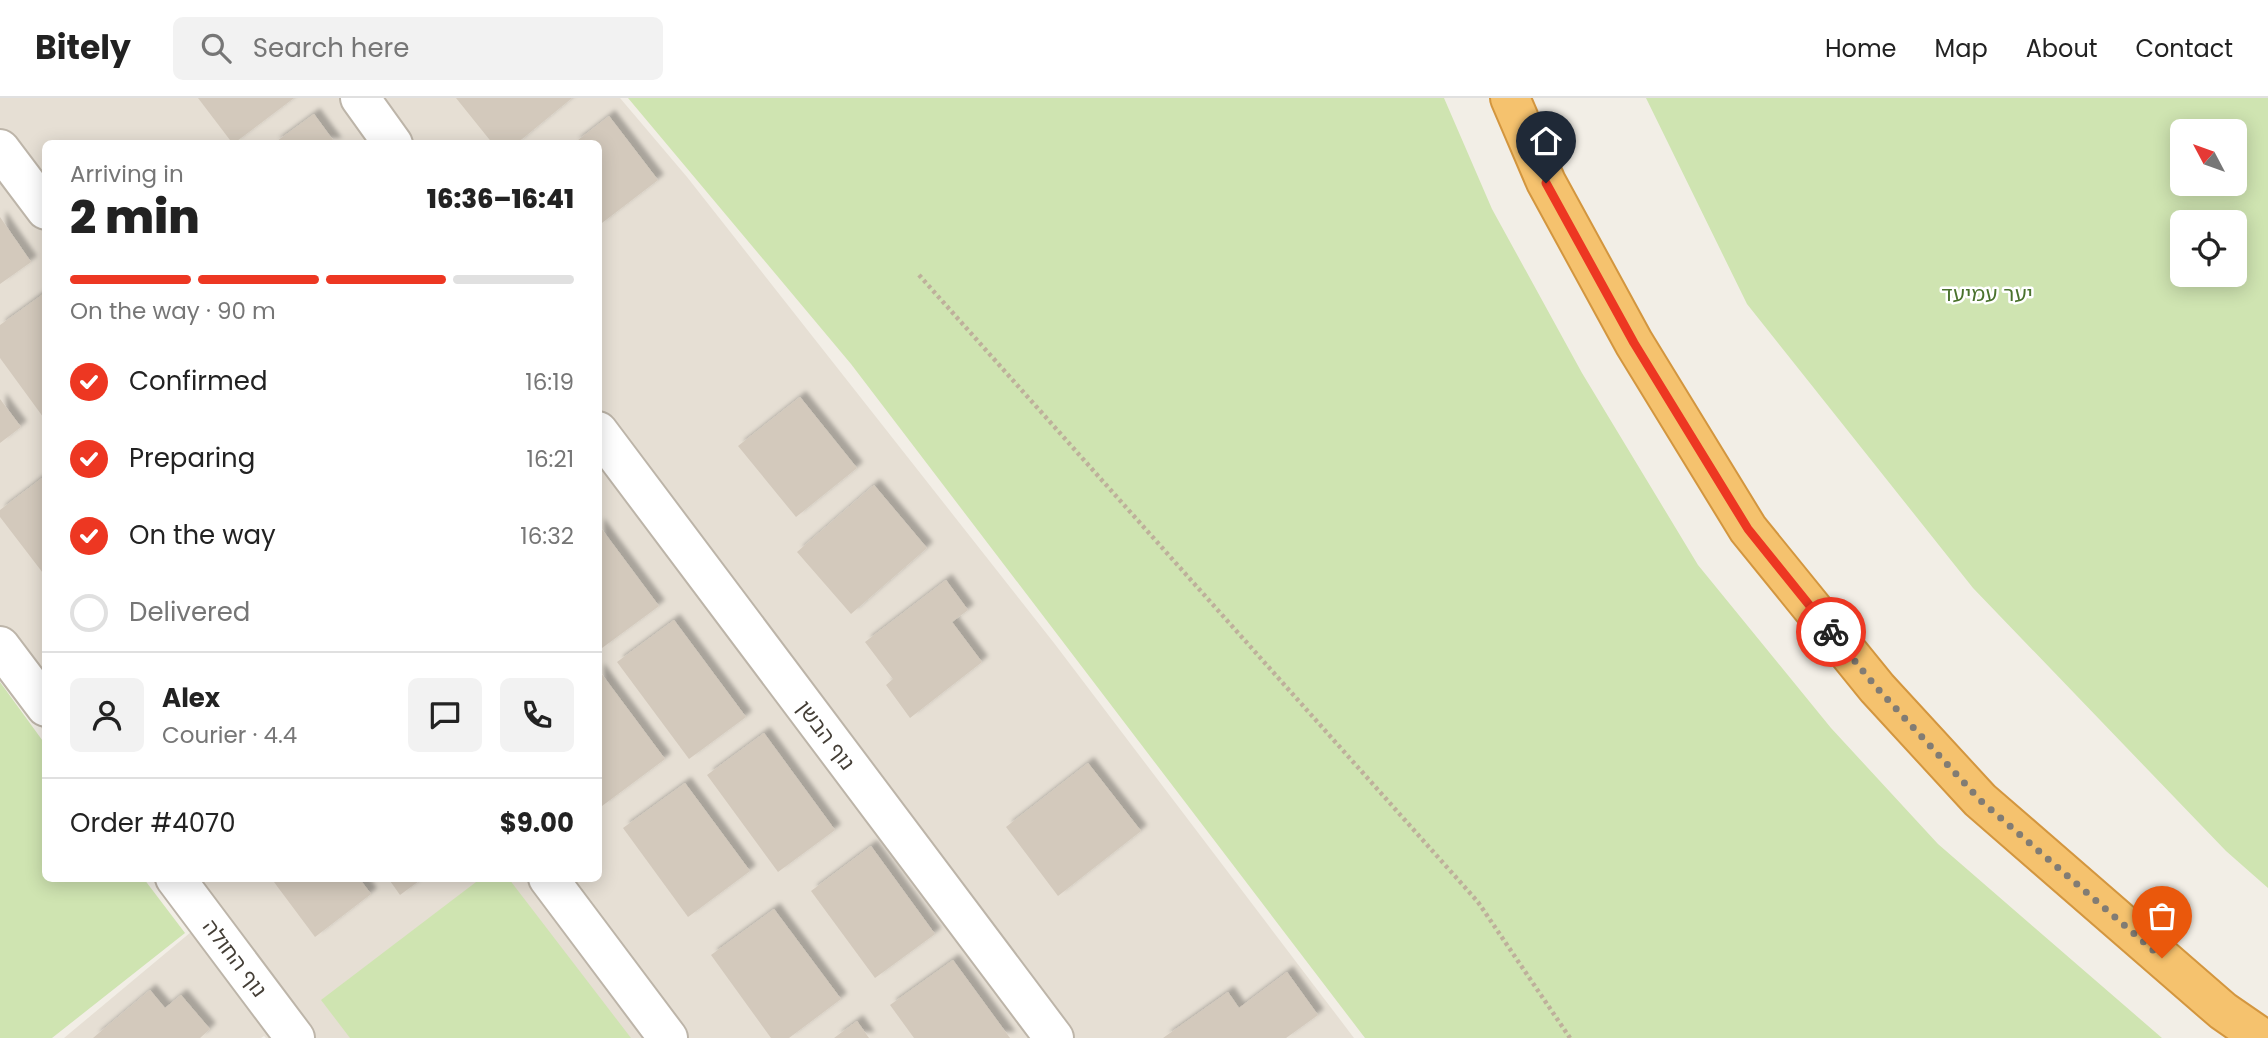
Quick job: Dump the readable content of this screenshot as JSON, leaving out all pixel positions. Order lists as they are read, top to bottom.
{
  "streets": {
    "street": ["נוף הבשן", "נוף החולה"]
  },
  "parks": ["יער עמיעד"],
  "north": "top left",
  "page": {
    "header": "Bitely",
    "search": "Search here",
    "nav": [
      "Home",
      "Map",
      "About",
      "Contact"
    ],
    "heading": ["2 min", "Arriving in", "16:36–16:41"],
    "panel": [
      "Alex",
      "Courier · 4.4",
      "Order #4070",
      "$9.00"
    ],
    "bar": "On the way · 90 m",
    "list": [
      ["Confirmed", "16:19"],
      ["Preparing", "16:21"],
      ["On the way", "16:32"],
      "Delivered"
    ]
  }
}
